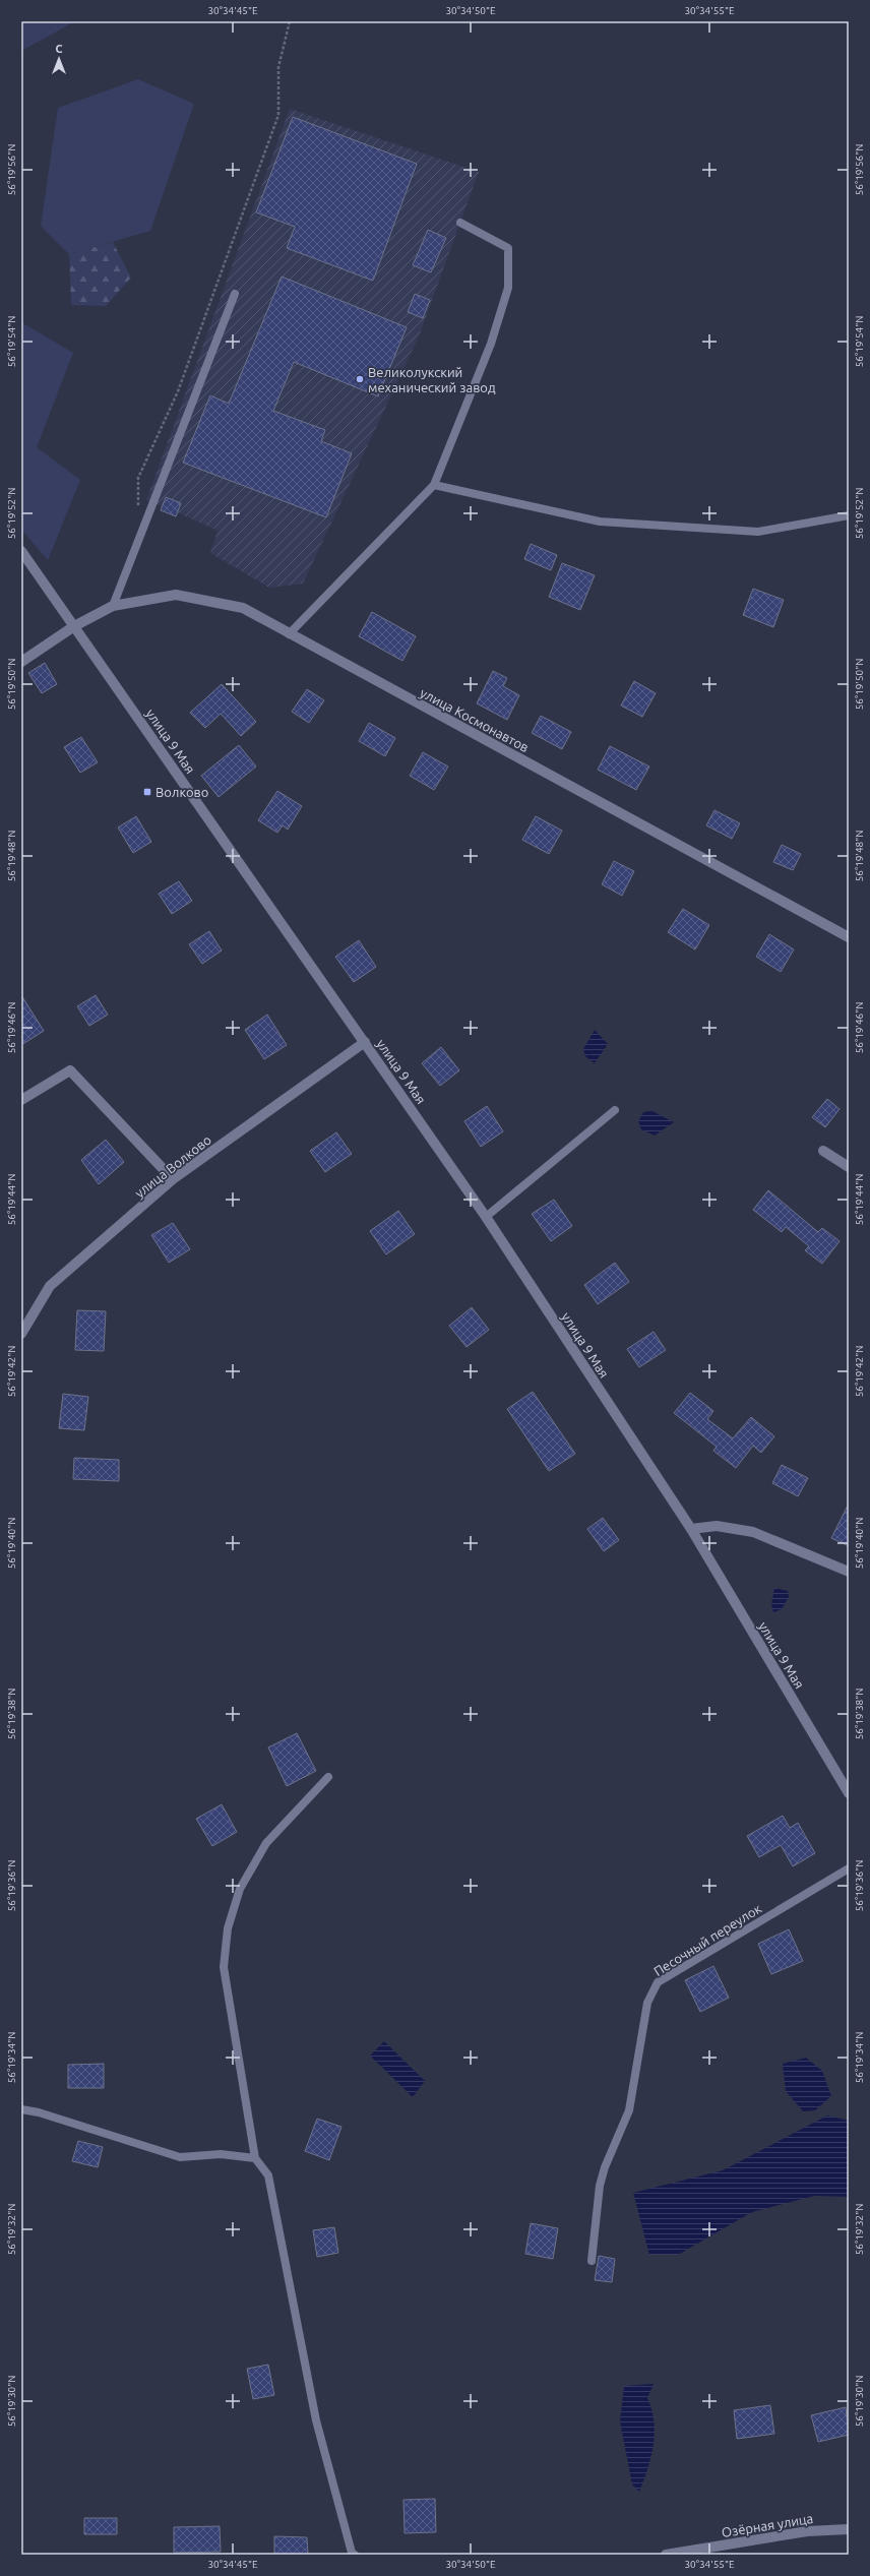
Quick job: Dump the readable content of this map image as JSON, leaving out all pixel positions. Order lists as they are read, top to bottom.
{
  "streets": {
    "street": [
      "улица Космонавтов",
      "улица 9 Мая",
      "улица Волково",
      "Озёрная улица"
    ],
    "lane": ["Песочный переулок"]
  },
  "crossings": [
    ["улица Космонавтов", "улица 9 Мая"],
    ["улица 9 Мая", "улица Волково"]
  ],
  "places": {
    "other": ["Великолукский механический завод"],
    "transit": ["Волково"]
  },
  "north": "top",
  "coordinates": [
    "30°34'45\"E",
    "30°34'50\"E",
    "30°34'55\"E",
    "56°19'56\"N",
    "56°19'54\"N",
    "56°19'52\"N",
    "56°19'50\"N",
    "56°19'48\"N",
    "56°19'46\"N",
    "56°19'44\"N",
    "56°19'42\"N",
    "56°19'40\"N",
    "56°19'38\"N",
    "56°19'36\"N",
    "56°19'34\"N",
    "56°19'32\"N",
    "56°19'30\"N"
  ]
}
